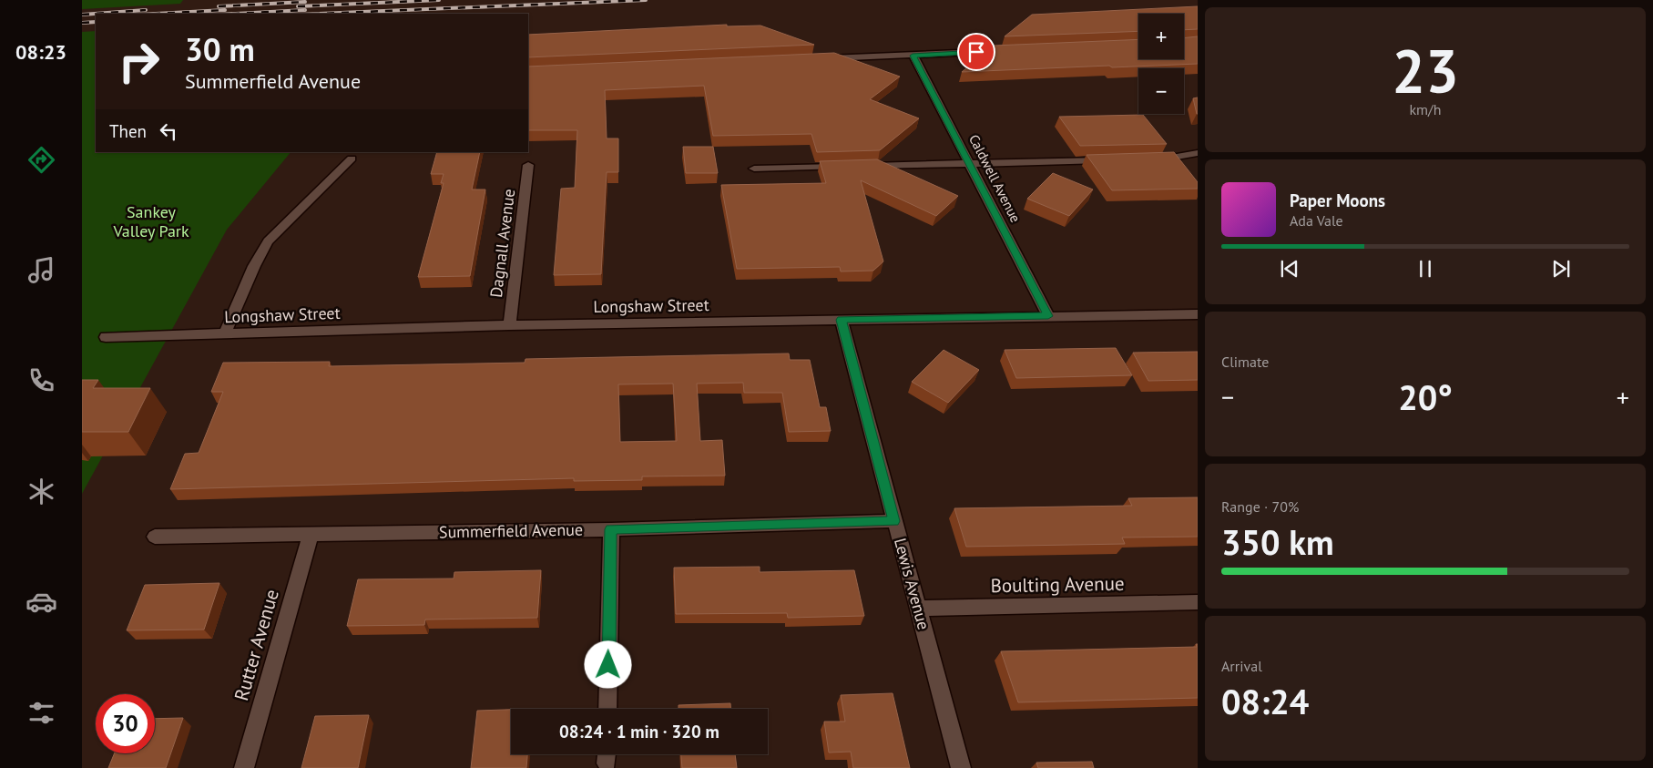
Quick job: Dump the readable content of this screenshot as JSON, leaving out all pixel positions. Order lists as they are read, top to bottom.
{
  "streets": {
    "street": [
      "Caldwell Avenue",
      "Dagnall Avenue",
      "Longshaw Street",
      "Summerfield Avenue",
      "Lewis Avenue",
      "Boulting Avenue",
      "Rutter Avenue"
    ]
  },
  "crossings": [
    ["Caldwell Avenue", "Longshaw Street"],
    ["Dagnall Avenue", "Longshaw Street"],
    ["Longshaw Street", "Lewis Avenue"],
    ["Summerfield Avenue", "Lewis Avenue"],
    ["Summerfield Avenue", "Rutter Avenue"],
    ["Lewis Avenue", "Boulting Avenue"]
  ],
  "parks": ["Sankey Valley Park"],
  "page": {
    "tabs": "08:23",
    "tile": [
      ["23", "km/h"],
      "Climate",
      ["Range · 70%", "350 km"],
      ["Arrival", "08:24"]
    ],
    "map_buttons": ["+", "−"],
    "turn": ["30 m", "Summerfield Avenue"],
    "then": "Then",
    "song": ["Paper Moons", "Ada Vale"],
    "heat": ["−", "20°", "+"],
    "limit": "30",
    "trip": "08:24 · 1 min · 320 m"
  }
}
